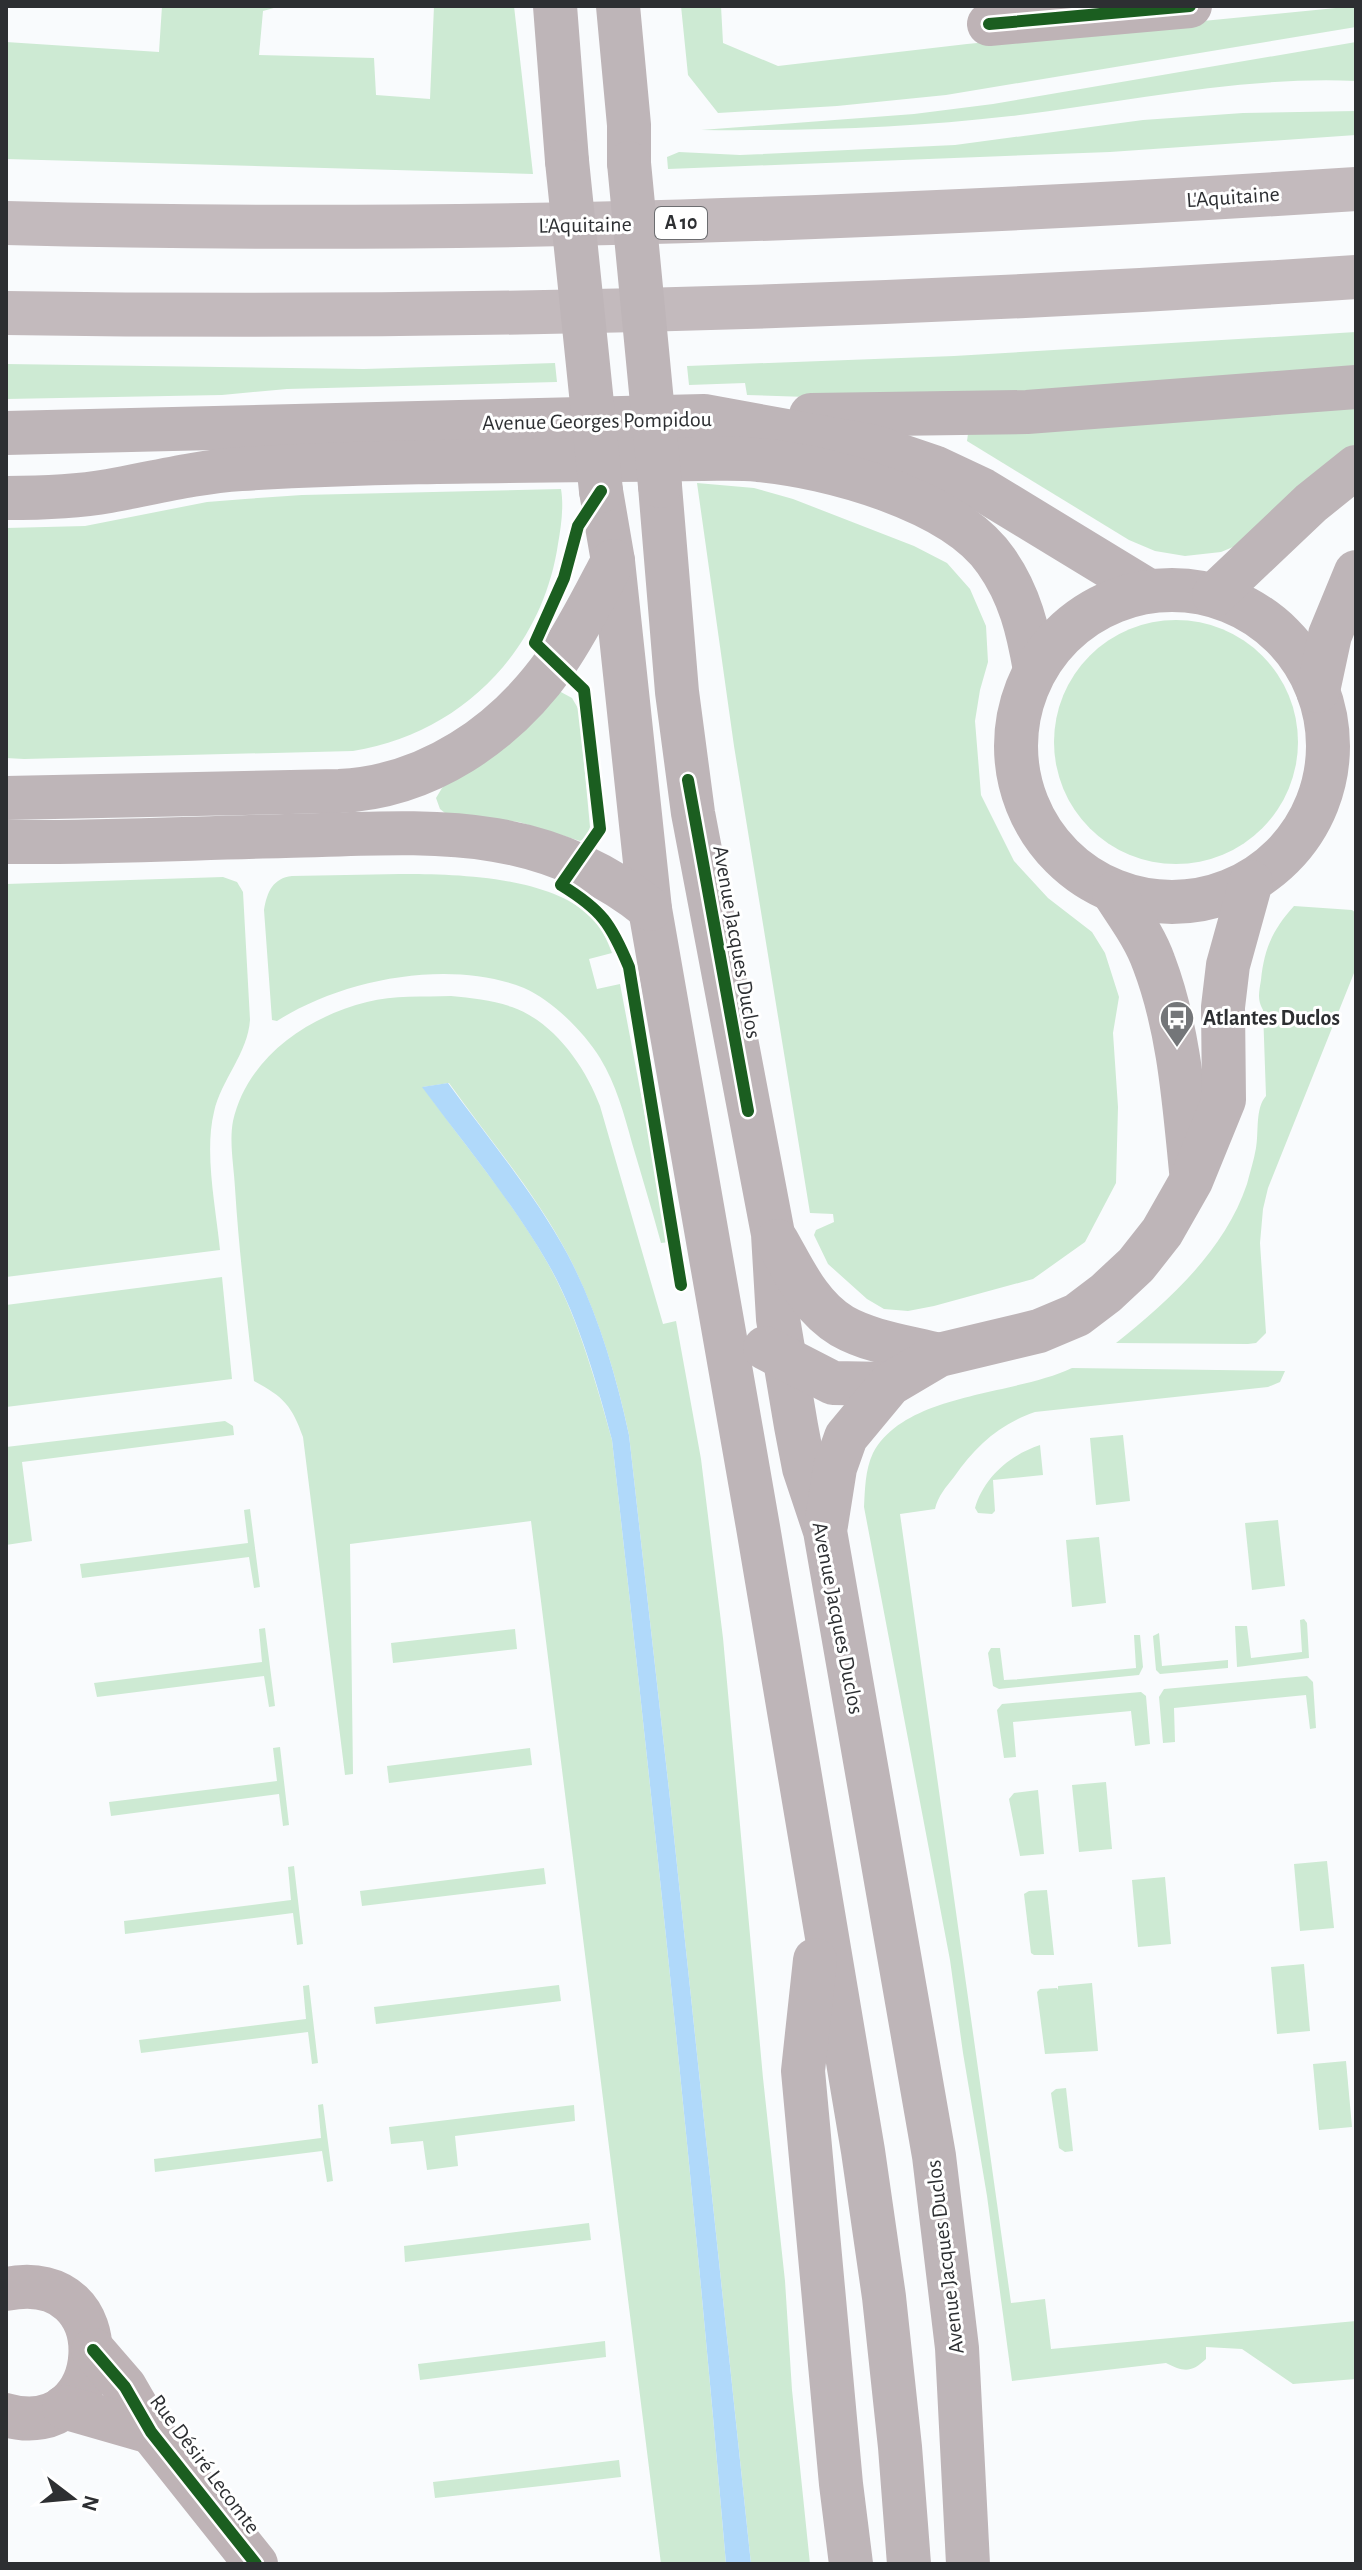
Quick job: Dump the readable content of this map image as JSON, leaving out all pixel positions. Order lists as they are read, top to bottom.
{
  "streets": {
    "highway": ["L'Aquitaine", "A 10"],
    "main road": ["Avenue Georges Pompidou", "Avenue Jacques Duclos"],
    "street": ["Rue Désiré Lecomte"]
  },
  "places": {
    "bus stop": ["Atlantes Duclos"]
  },
  "north": "right"
}
